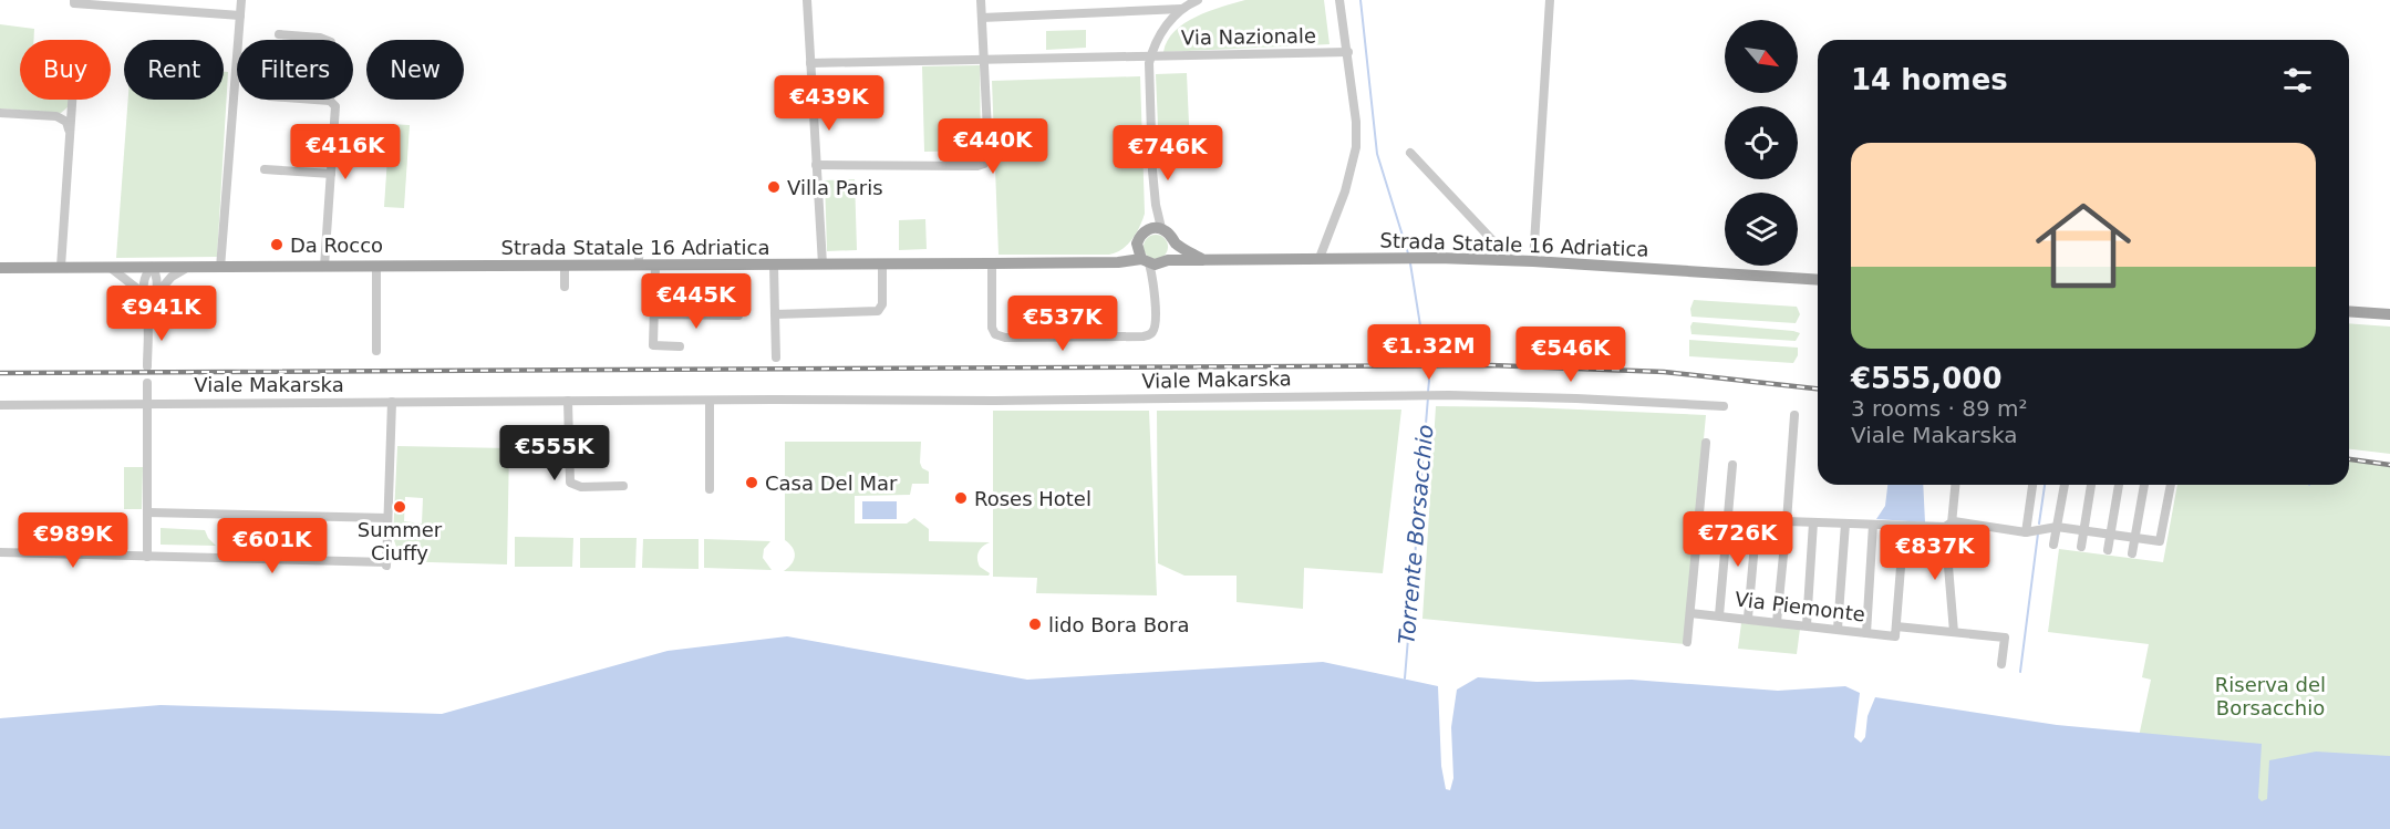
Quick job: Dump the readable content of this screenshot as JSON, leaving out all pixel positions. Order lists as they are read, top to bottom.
{
  "streets": {
    "main road": ["Strada Statale 16 Adriatica"],
    "street": ["Via Nazionale", "Viale Makarska", "Via Piemonte"]
  },
  "water": ["Torrente Borsacchio"],
  "parks": ["Riserva del Borsacchio"],
  "places": [
    "Villa Paris",
    "Da Rocco",
    "Casa Del Mar",
    "Roses Hotel",
    "Summer Ciuffy",
    "lido Bora Bora"
  ],
  "north": "bottom right",
  "page": {
    "chip": [
      "Buy",
      "Rent",
      "Filters",
      "New"
    ],
    "heading": "14 homes",
    "price": [
      "€439K",
      "€440K",
      "€416K",
      "€746K",
      "€445K",
      "€941K",
      "€537K",
      "€1.32M",
      "€546K",
      "€555K",
      "€726K",
      "€989K",
      "€601K",
      "€837K"
    ],
    "list": [
      {
        "name": "€555,000",
        "note": "3 rooms · 89 m² · Viale Makarska"
      }
    ]
  }
}
